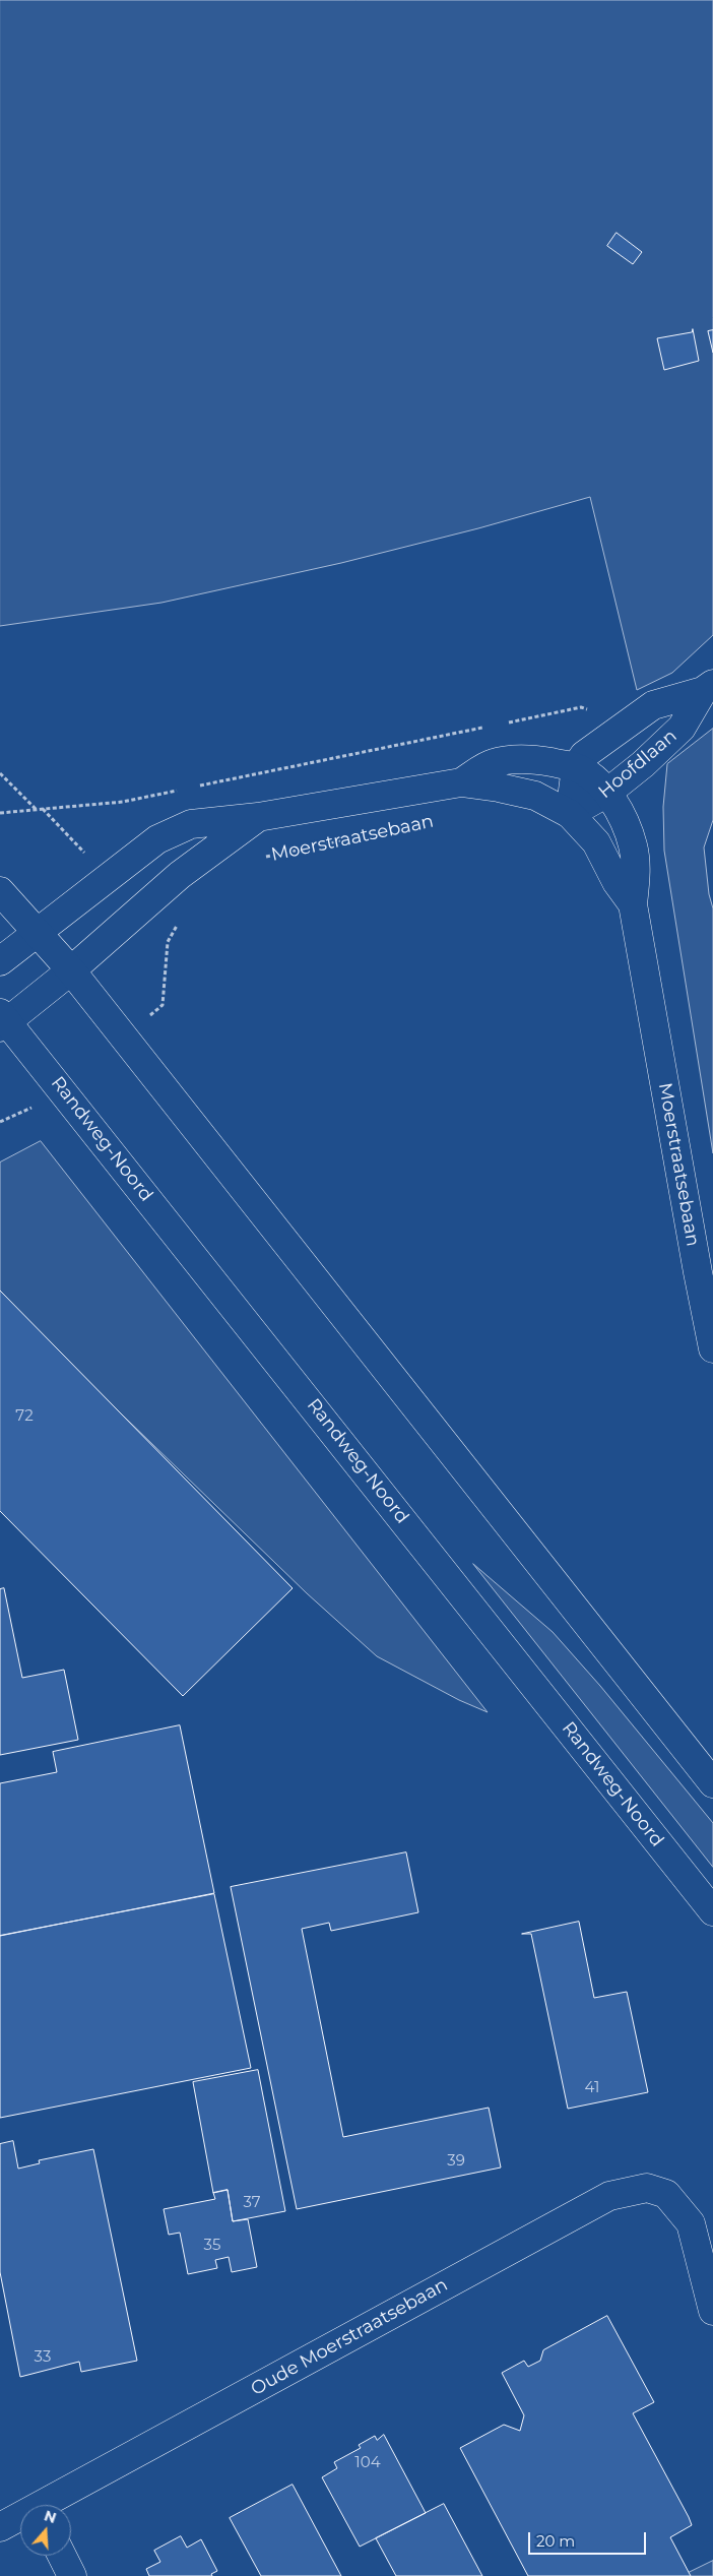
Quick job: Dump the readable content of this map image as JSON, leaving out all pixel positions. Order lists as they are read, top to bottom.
{
  "streets": {
    "street": [
      "Hoofdlaan",
      "Moerstraatsebaan",
      "Randweg-Noord",
      "Oude Moerstraatsebaan"
    ]
  },
  "crossings": [
    ["Hoofdlaan", "Moerstraatsebaan"],
    ["Moerstraatsebaan", "Randweg-Noord"]
  ],
  "house_numbers": [
    "72",
    "41",
    "39",
    "37",
    "35",
    "33",
    "104"
  ],
  "scale_bar": "20 m",
  "north": "top"
}
